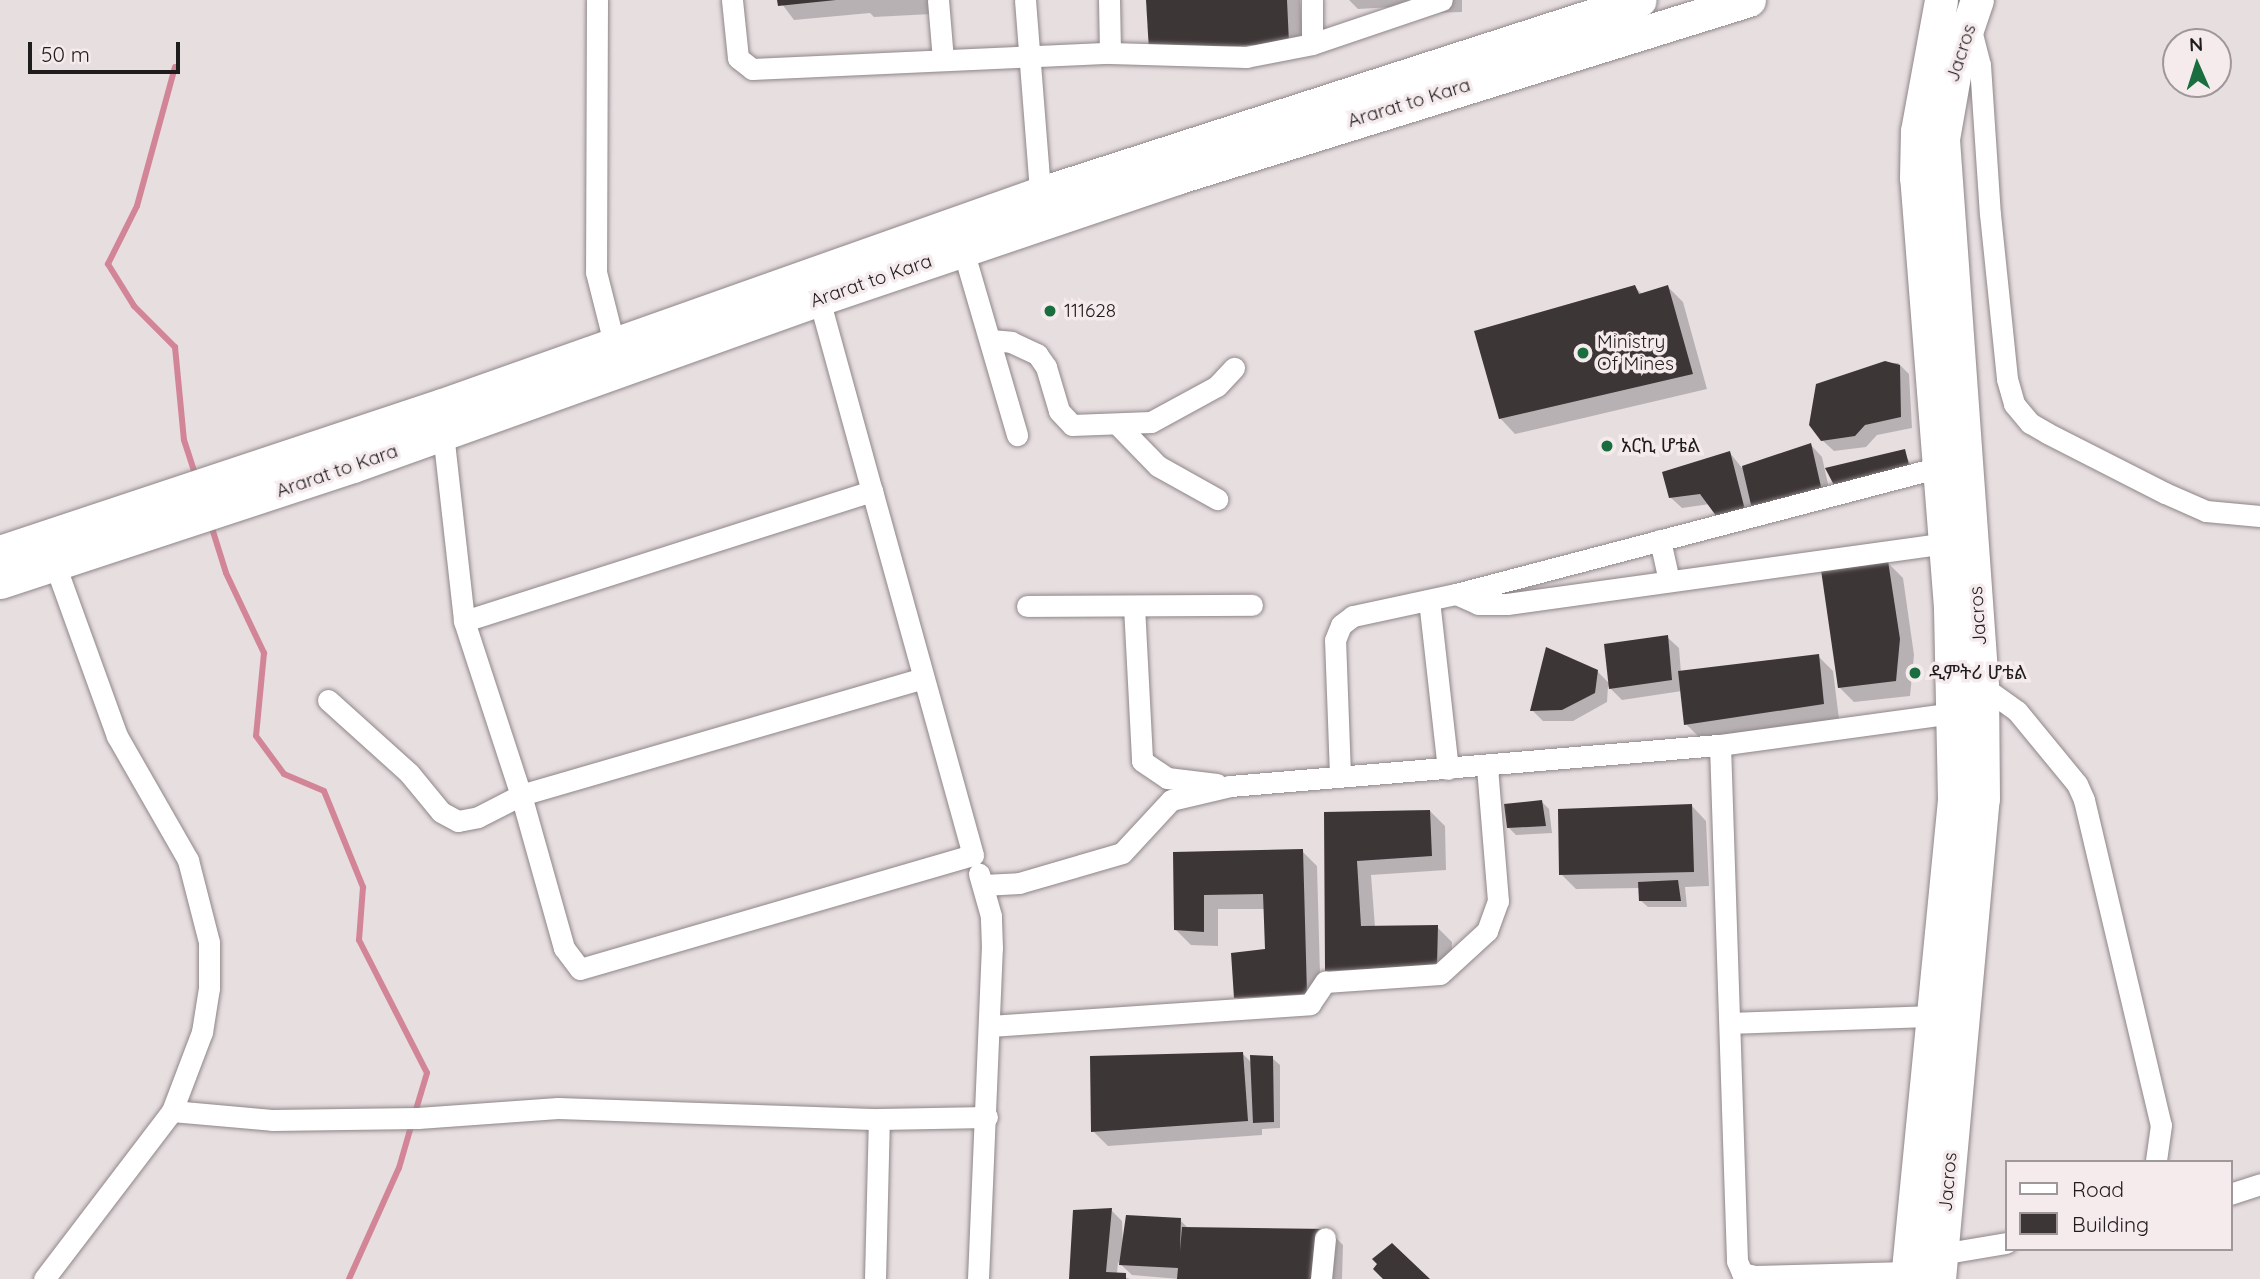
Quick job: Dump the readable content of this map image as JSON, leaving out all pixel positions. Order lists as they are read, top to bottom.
{
  "streets": {
    "main road": ["Jacros", "Ararat to Kara"]
  },
  "places": [
    "111628",
    "Ministry Of Mines",
    "አርኪ ሆቴል",
    "ዲምትሪ ሆቴል"
  ],
  "legend": ["Road", "Building"],
  "scale_bar": "50 m",
  "north": "top"
}
